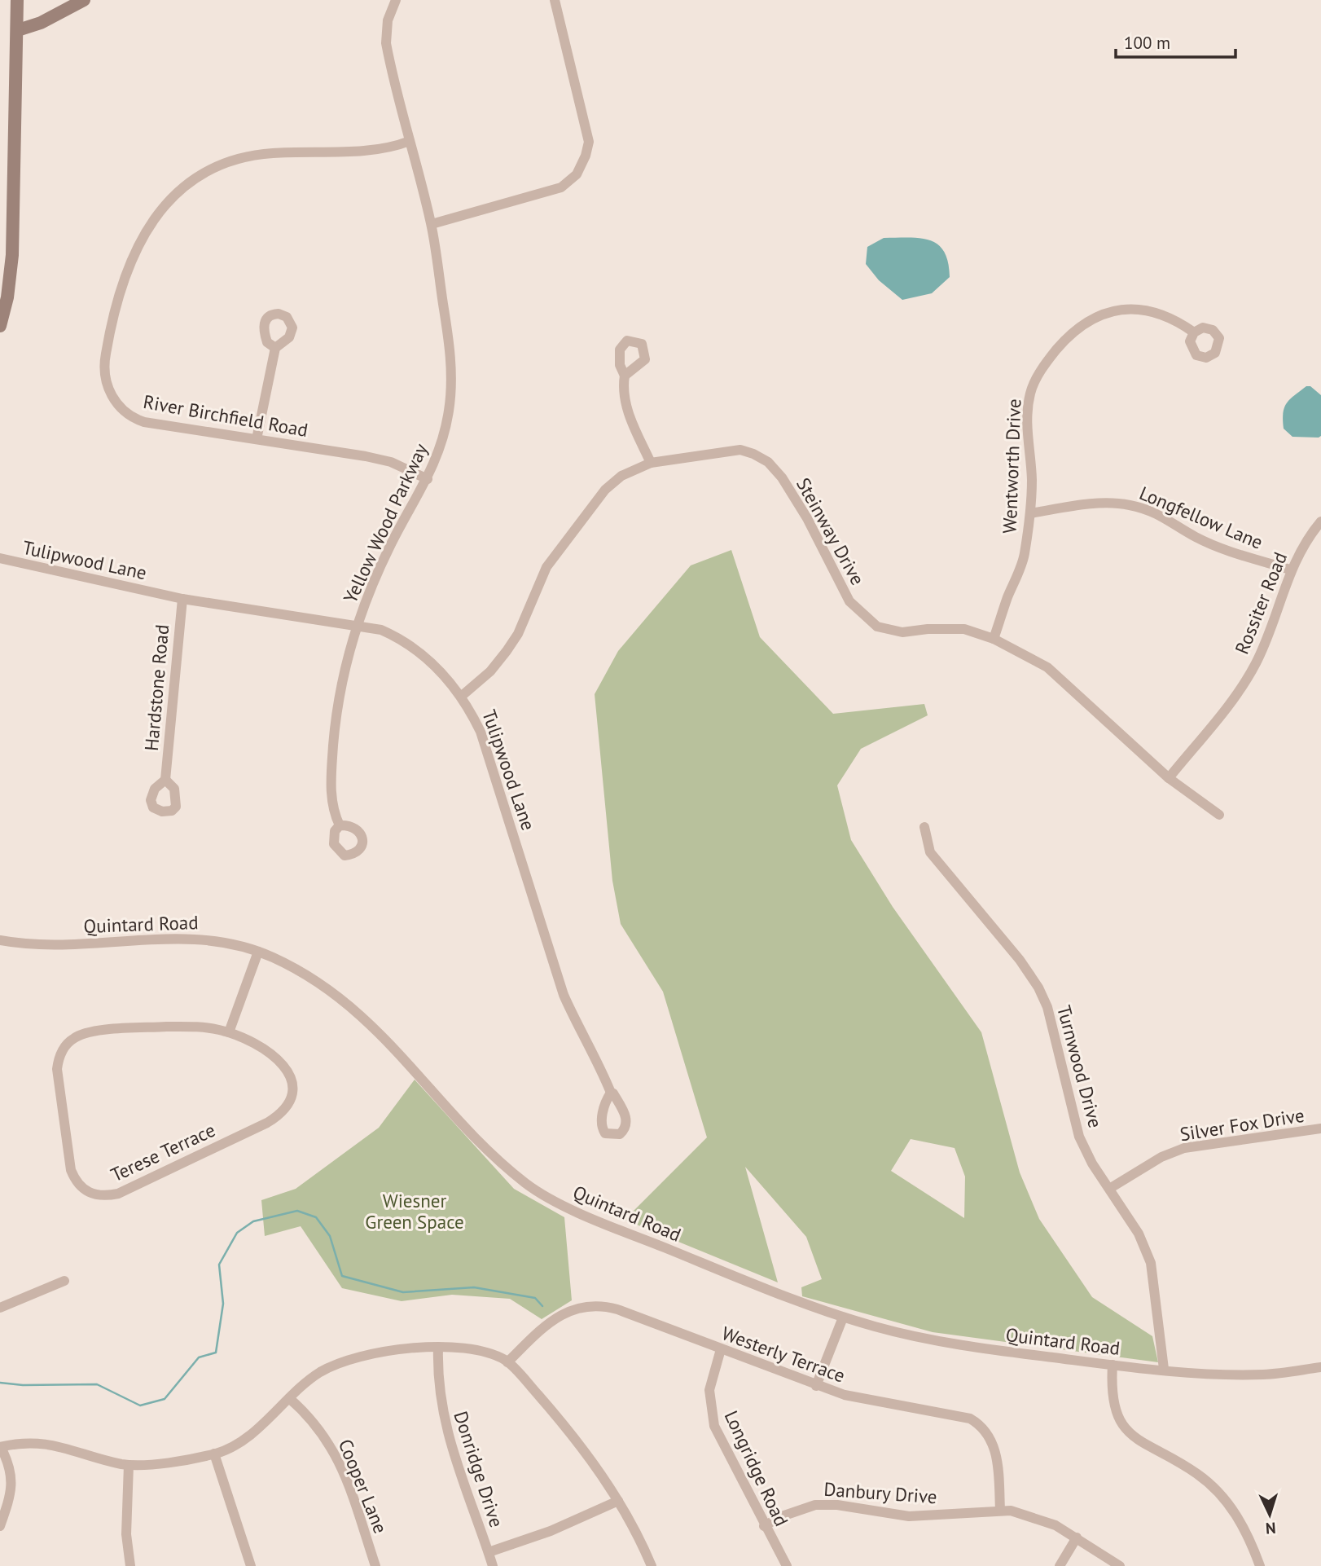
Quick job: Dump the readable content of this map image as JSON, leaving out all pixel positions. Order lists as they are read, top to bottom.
{
  "streets": {
    "street": [
      "River Birchfield Road",
      "Wentworth Drive",
      "Longfellow Lane",
      "Yellow Wood Parkway",
      "Steinway Drive",
      "Tulipwood Lane",
      "Rossiter Road",
      "Hardstone Road",
      "Quintard Road",
      "Turnwood Drive",
      "Silver Fox Drive",
      "Terese Terrace",
      "Westerly Terrace",
      "Longridge Road",
      "Donridge Drive",
      "Cooper Lane",
      "Danbury Drive"
    ]
  },
  "crossings": [
    ["River Birchfield Road", "Yellow Wood Parkway"],
    ["Wentworth Drive", "Longfellow Lane"],
    ["Wentworth Drive", "Steinway Drive"],
    ["Longfellow Lane", "Rossiter Road"],
    ["Yellow Wood Parkway", "Tulipwood Lane"],
    ["Steinway Drive", "Tulipwood Lane"],
    ["Steinway Drive", "Rossiter Road"],
    ["Tulipwood Lane", "Hardstone Road"],
    ["Quintard Road", "Turnwood Drive"],
    ["Turnwood Drive", "Silver Fox Drive"],
    ["Westerly Terrace", "Longridge Road"],
    ["Westerly Terrace", "Danbury Drive"],
    ["Longridge Road", "Danbury Drive"]
  ],
  "parks": ["Wiesner Green Space"],
  "scale_bar": "100 m",
  "north": "bottom"
}
